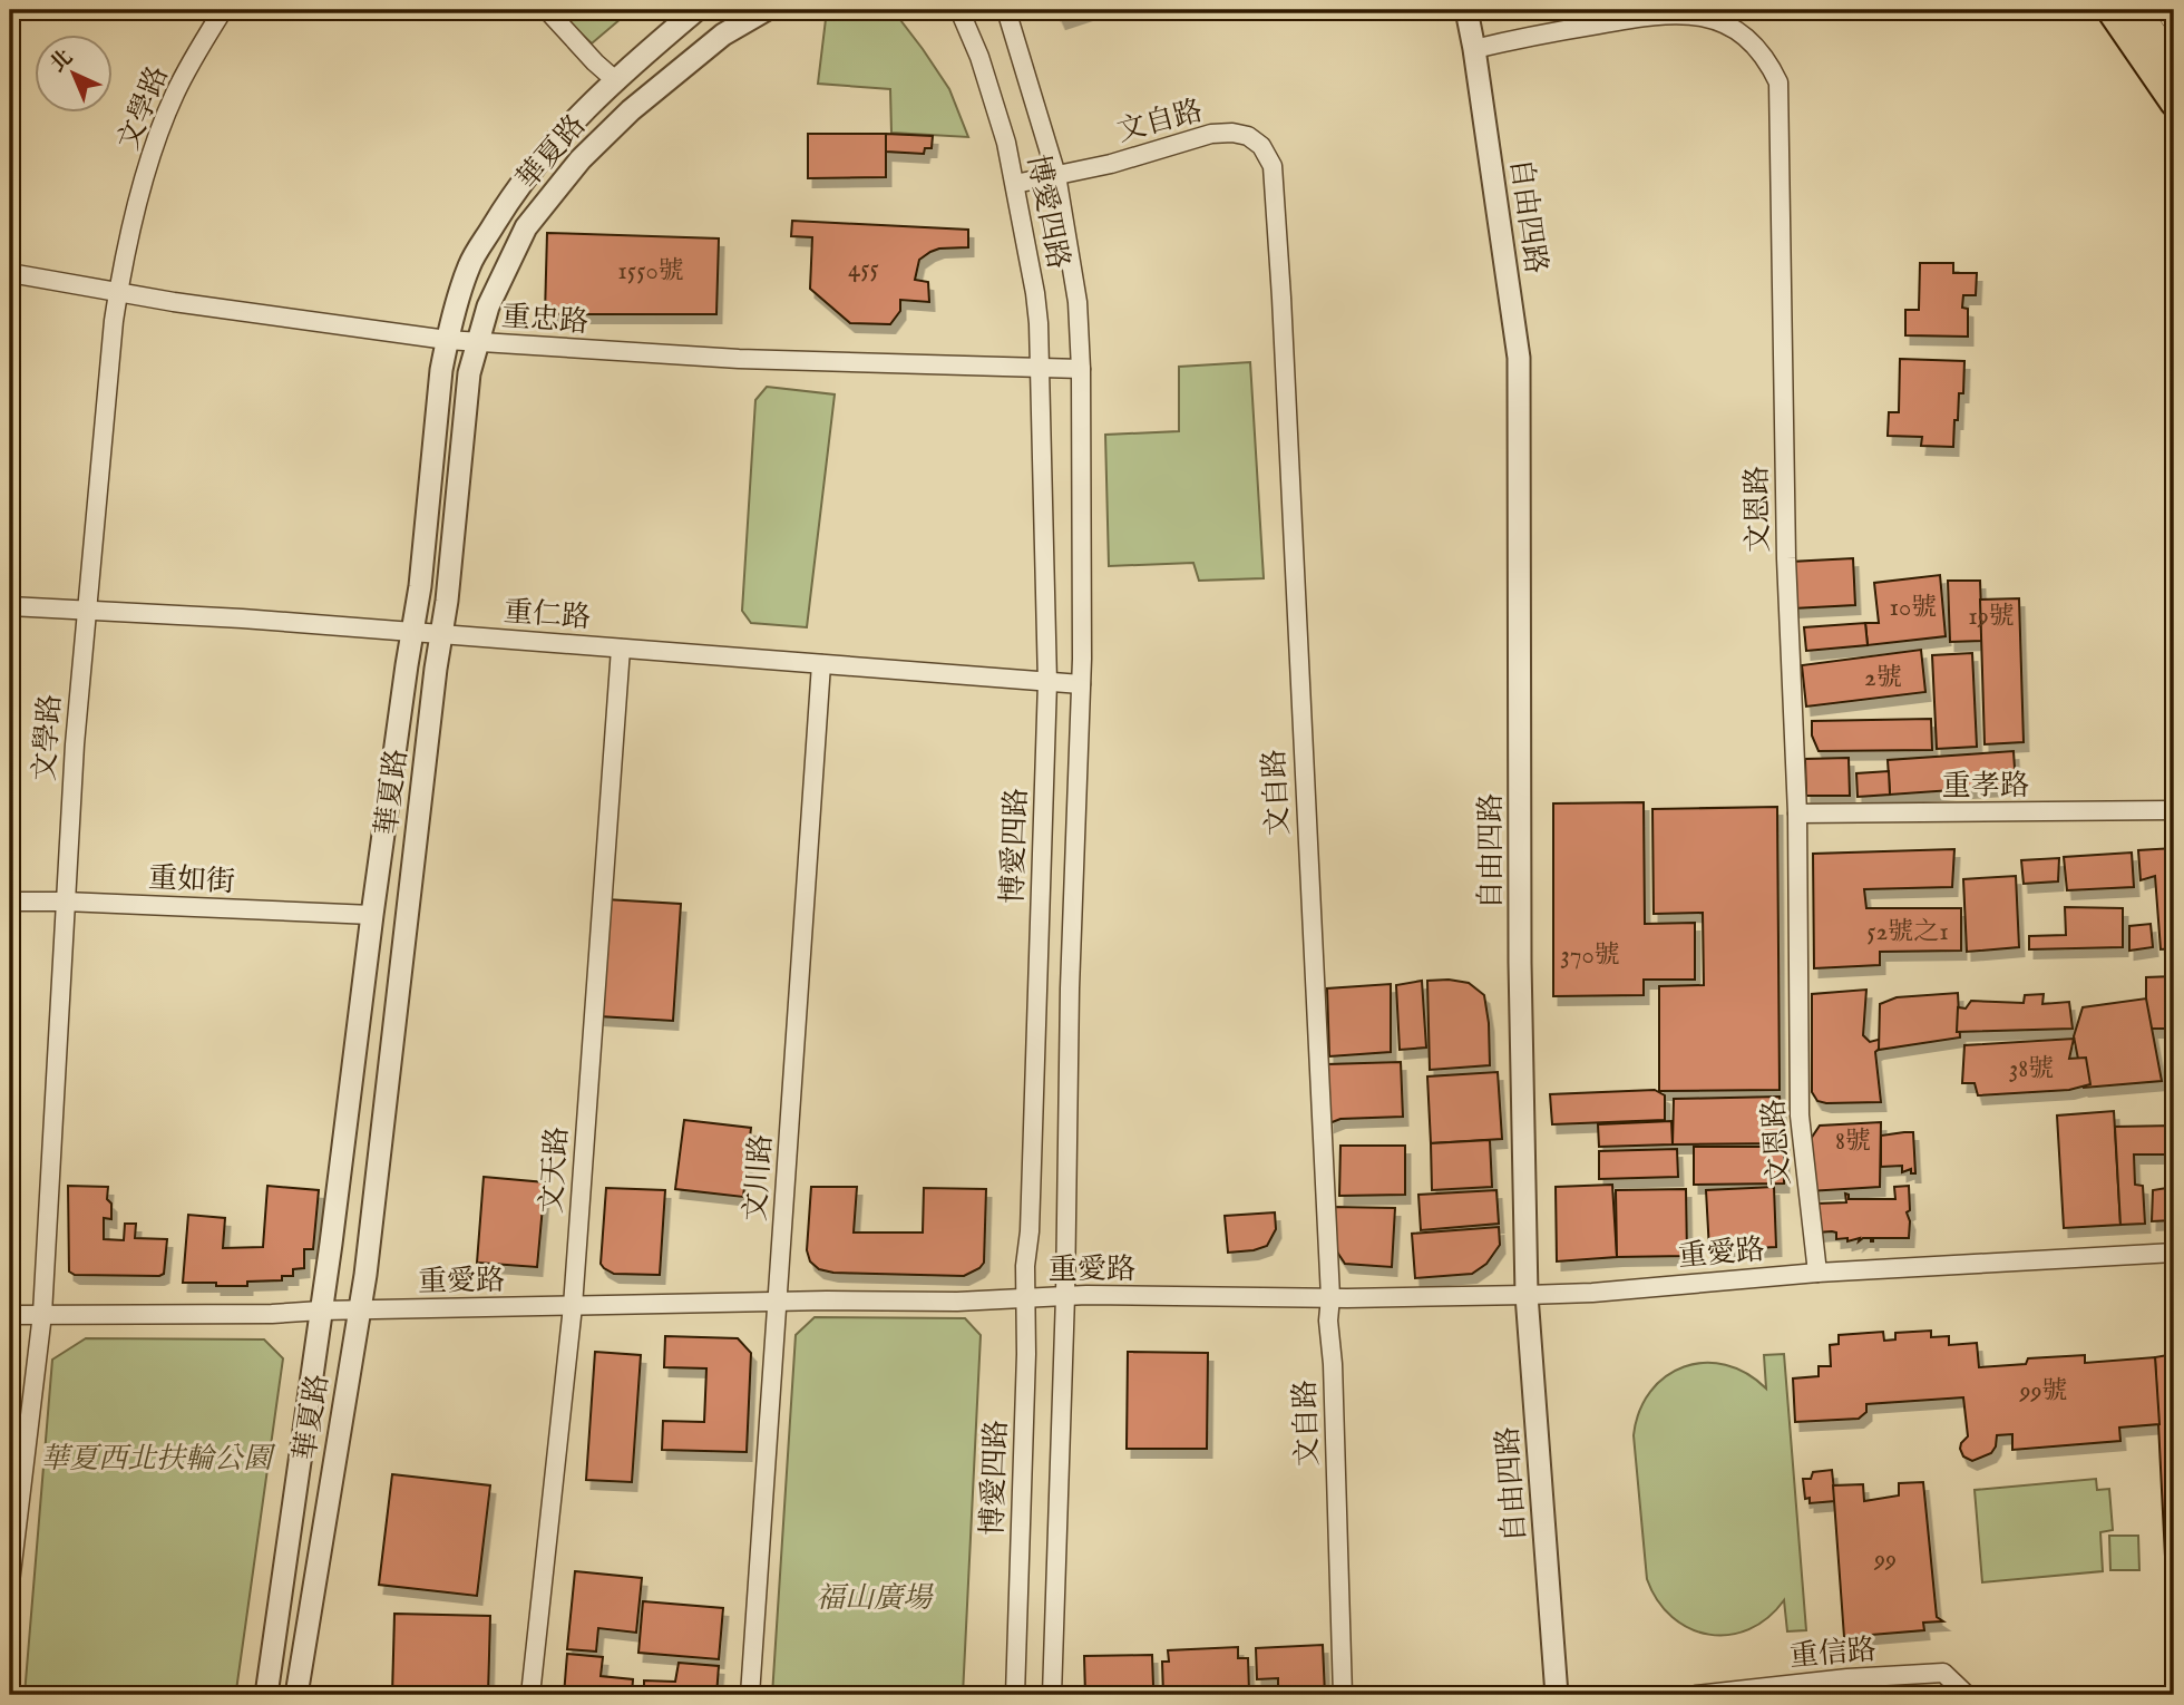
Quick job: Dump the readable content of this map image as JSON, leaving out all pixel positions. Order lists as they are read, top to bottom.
{
  "streets": {
    "street": [
      "文學路",
      "文自路",
      "華夏路",
      "博愛四路",
      "自由四路",
      "重忠路",
      "文恩路",
      "重仁路",
      "重孝路",
      "重如街",
      "文天路",
      "文川路",
      "重愛路",
      "重信路"
    ]
  },
  "crossings": [
    ["文學路", "重忠路"],
    ["文學路", "重仁路"],
    ["文學路", "重如街"],
    ["文學路", "重愛路"],
    ["文自路", "博愛四路"],
    ["文自路", "重愛路"],
    ["華夏路", "重忠路"],
    ["華夏路", "重仁路"],
    ["華夏路", "重如街"],
    ["華夏路", "重愛路"],
    ["博愛四路", "重忠路"],
    ["博愛四路", "重仁路"],
    ["博愛四路", "重愛路"],
    ["自由四路", "文恩路"],
    ["自由四路", "重愛路"],
    ["文恩路", "重孝路"],
    ["文恩路", "重愛路"],
    ["重仁路", "文天路"],
    ["重仁路", "文川路"],
    ["文天路", "重愛路"],
    ["文川路", "重愛路"]
  ],
  "parks": ["華夏西北扶輪公園", "福山廣場"],
  "house_numbers": [
    "455",
    "1550號",
    "10號",
    "19號",
    "2號",
    "52號之1",
    "370號",
    "38號",
    "8號",
    "99號",
    "99"
  ],
  "north": "top left"
}
